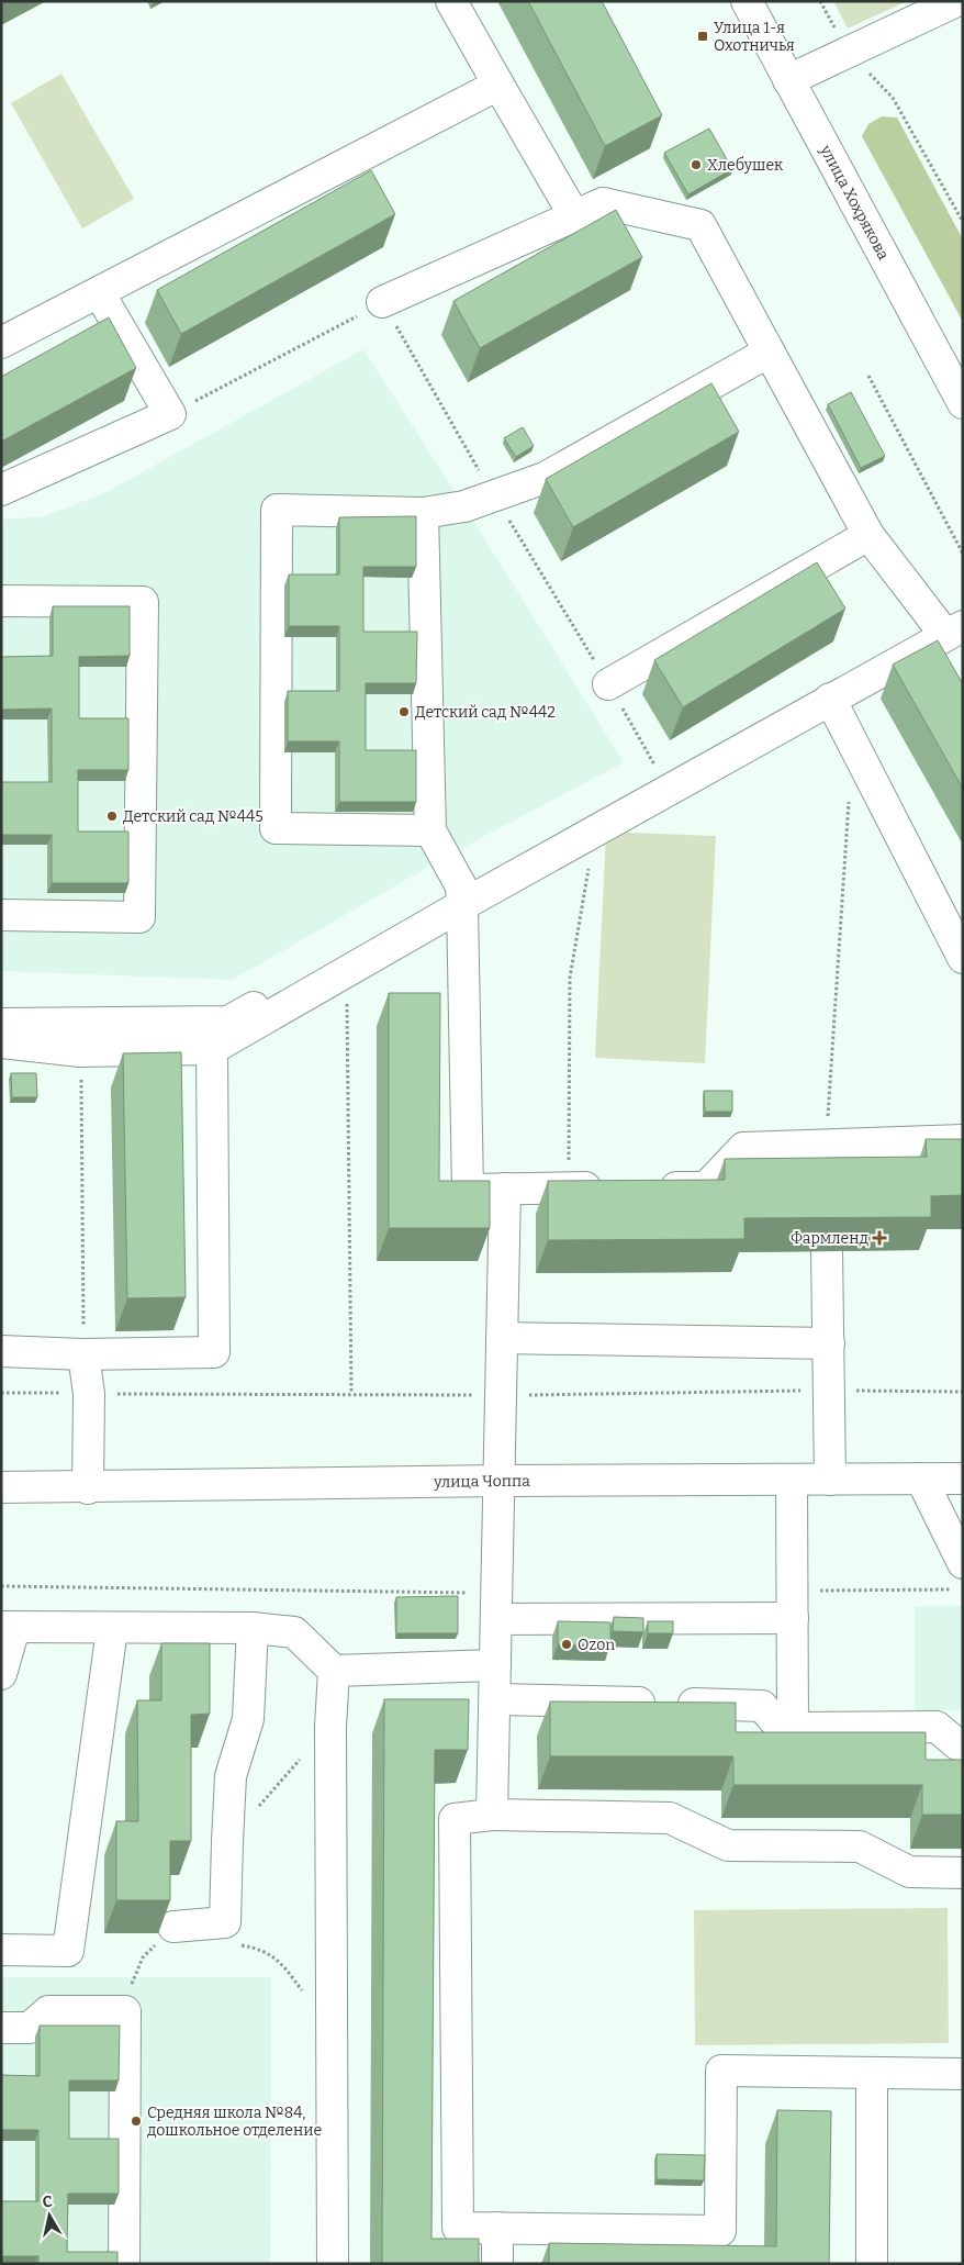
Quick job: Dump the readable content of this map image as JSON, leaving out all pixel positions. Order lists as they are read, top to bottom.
{
  "streets": {
    "street": ["улица Хохрякова", "улица Чоппа"]
  },
  "places": {
    "transit": ["Улица 1-я Охотничья"],
    "other": [
      "Хлебушек",
      "Детский сад №442",
      "Детский сад №445",
      "Ozon",
      "Средняя школа №84, дошкольное отделение"
    ],
    "health": ["Фармленд"]
  },
  "north": "top"
}
